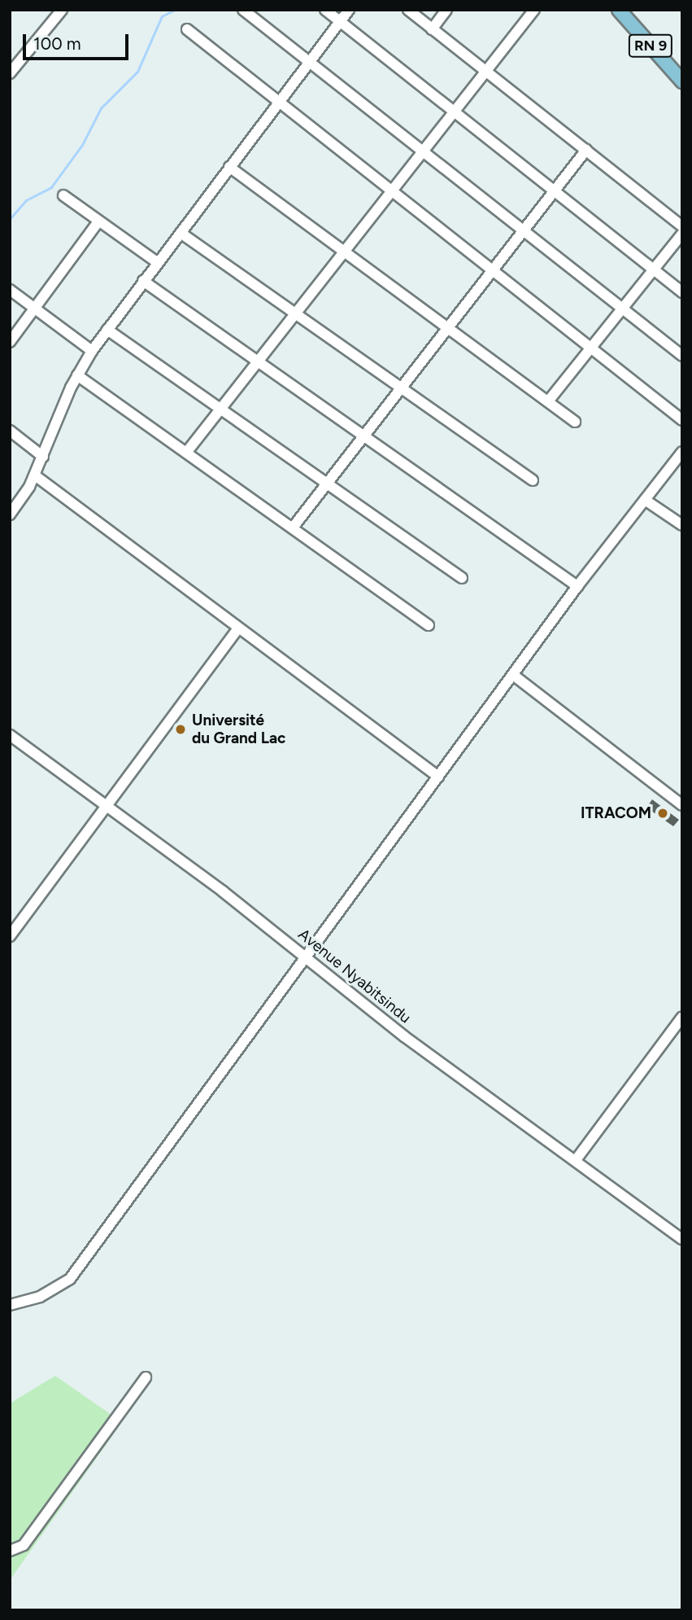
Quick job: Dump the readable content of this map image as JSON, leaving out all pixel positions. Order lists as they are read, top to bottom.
{
  "streets": {
    "main road": ["RN 9"],
    "street": ["Avenue Nyabitsindu"]
  },
  "places": ["Université du Grand Lac", "ITRACOM"],
  "scale_bar": "100 m"
}
